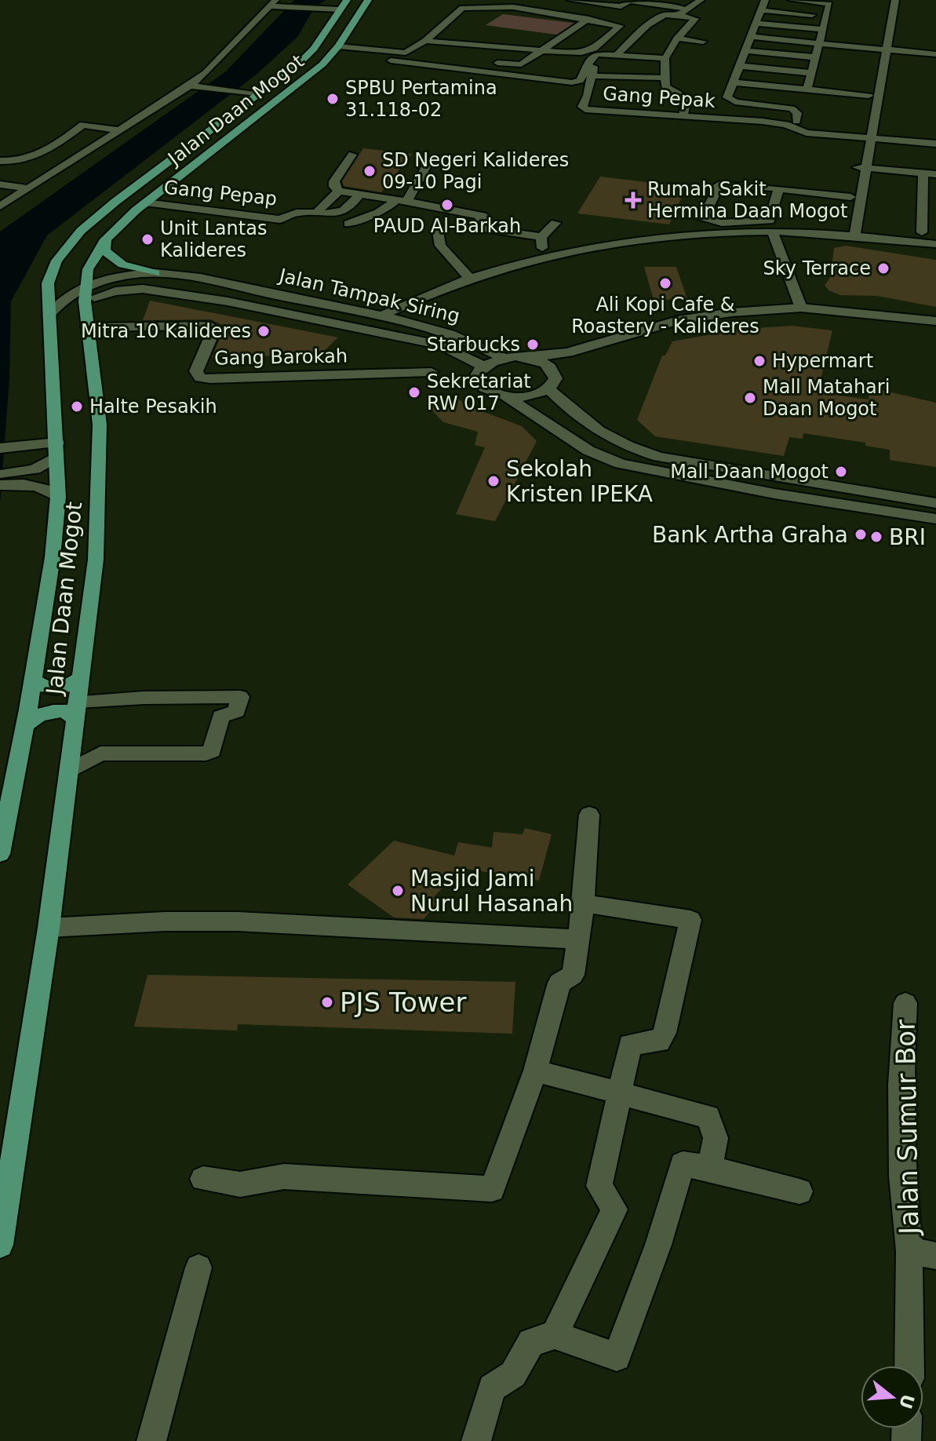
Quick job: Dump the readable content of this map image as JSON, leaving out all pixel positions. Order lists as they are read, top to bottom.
{
  "streets": {
    "highway": ["Jalan Daan Mogot"],
    "street": [
      "Gang Pepak",
      "Gang Pepap",
      "Jalan Tampak Siring",
      "Gang Barokah",
      "Jalan Sumur Bor"
    ]
  },
  "crossings": [
    ["Jalan Daan Mogot", "Gang Pepap"],
    ["Jalan Daan Mogot", "Jalan Tampak Siring"],
    ["Jalan Daan Mogot", "Gang Barokah"]
  ],
  "places": {
    "other": [
      "SPBU Pertamina 31.118-02",
      "SD Negeri Kalideres 09-10 Pagi",
      "PAUD Al-Barkah",
      "Unit Lantas Kalideres",
      "Sky Terrace",
      "Ali Kopi Cafe & Roastery - Kalideres",
      "Mitra 10 Kalideres",
      "Starbucks",
      "Hypermart",
      "Sekretariat RW 017",
      "Mall Matahari Daan Mogot",
      "Halte Pesakih",
      "Mall Daan Mogot",
      "Sekolah Kristen IPEKA",
      "Bank Artha Graha",
      "BRI",
      "Masjid Jami Nurul Hasanah",
      "PJS Tower"
    ],
    "health": ["Rumah Sakit Hermina Daan Mogot"]
  },
  "north": "right"
}
